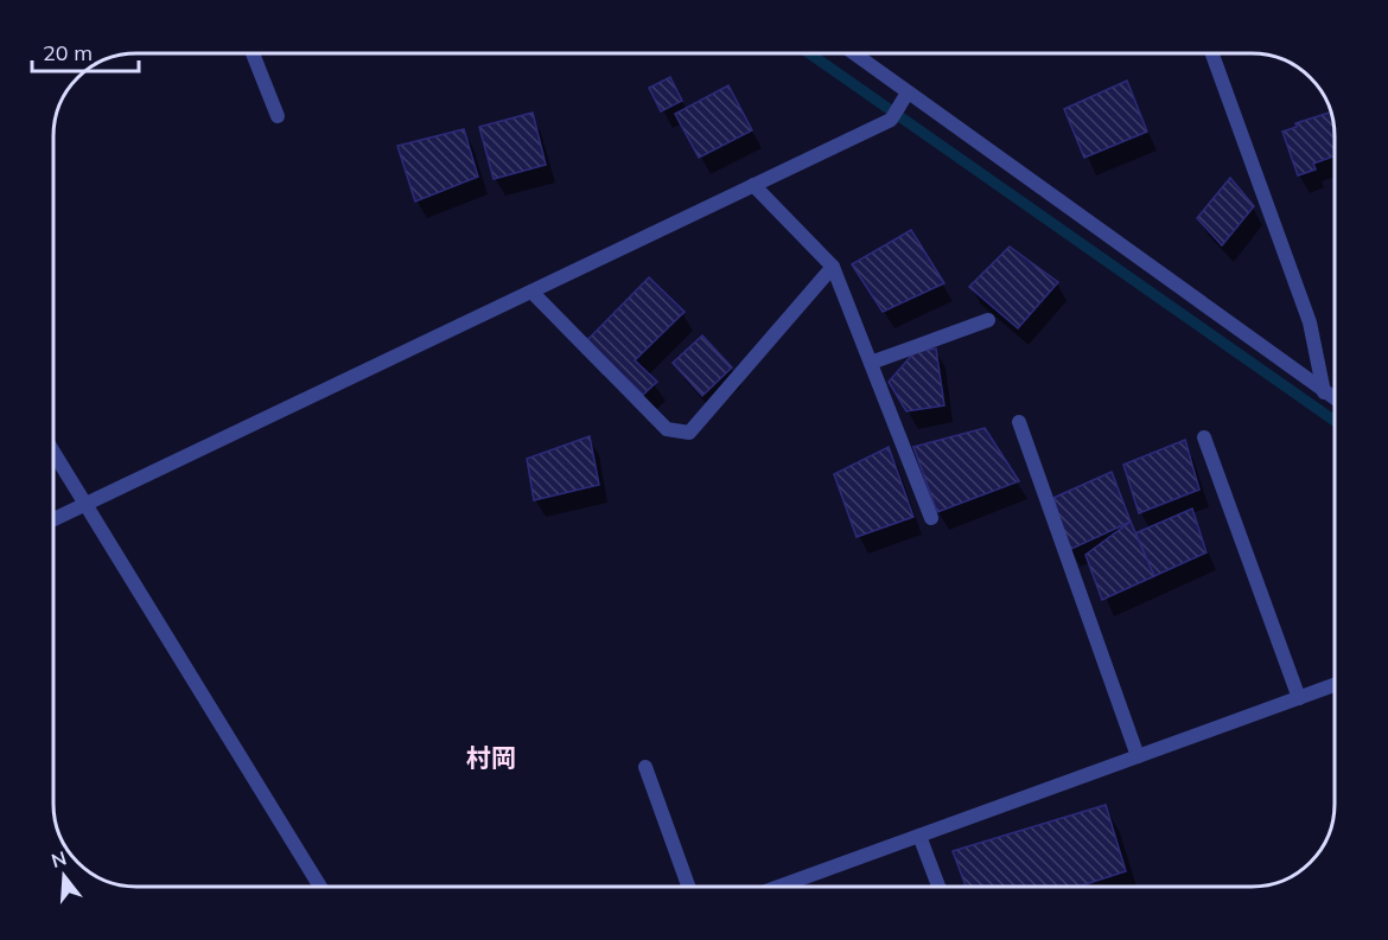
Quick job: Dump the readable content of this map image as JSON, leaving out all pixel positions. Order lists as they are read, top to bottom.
{
  "districts": ["村岡"],
  "scale_bar": "20 m",
  "north": "top"
}
